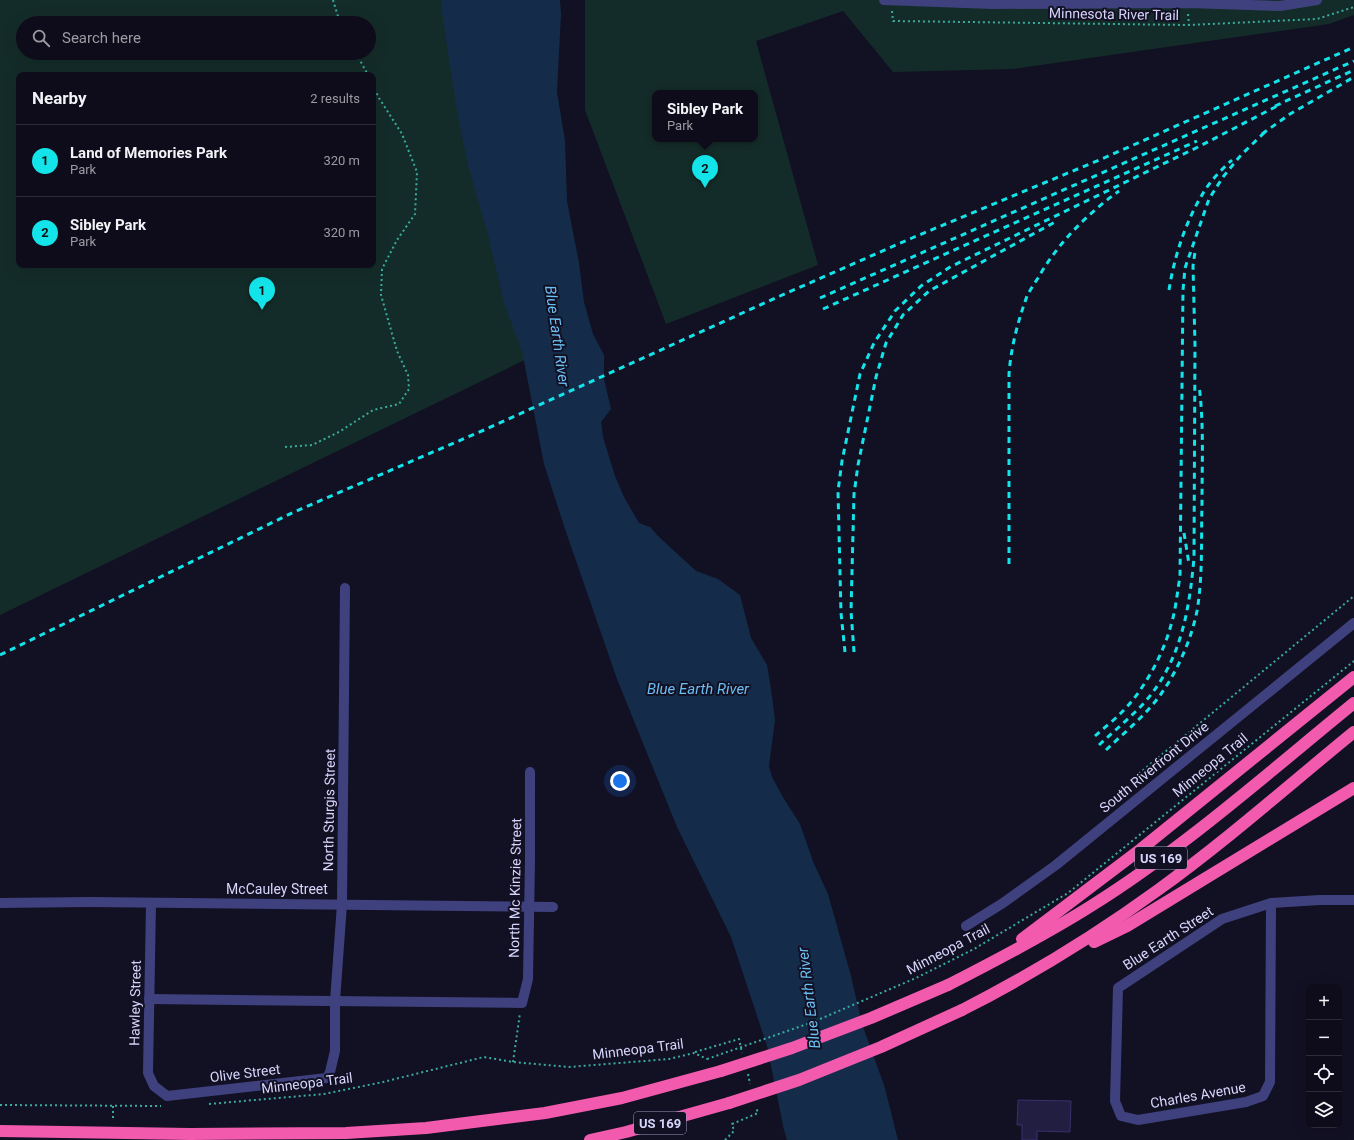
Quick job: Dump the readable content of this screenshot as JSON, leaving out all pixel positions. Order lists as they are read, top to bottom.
{
  "streets": {
    "highway": ["US 169"],
    "street": [
      "South Riverfront Drive",
      "North Sturgis Street",
      "North Mc Kinzie Street",
      "McCauley Street",
      "Blue Earth Street",
      "Hawley Street",
      "Olive Street",
      "Charles Avenue"
    ],
    "path": ["Minnesota River Trail", "Minneopa Trail"]
  },
  "crossings": [
    ["North Sturgis Street", "McCauley Street"],
    ["North Sturgis Street", "Olive Street"],
    ["North Mc Kinzie Street", "McCauley Street"],
    ["McCauley Street", "Hawley Street"],
    ["Blue Earth Street", "Charles Avenue"],
    ["Hawley Street", "Olive Street"]
  ],
  "water": ["Blue Earth River"],
  "page": {
    "search": "Search here",
    "heading": ["Nearby", "2 results"],
    "popup": ["Sibley Park", "Park"],
    "list": [
      {
        "mark": "1",
        "name": "Land of Memories Park",
        "note": "Park",
        "value": "320 m"
      },
      {
        "mark": "2",
        "name": "Sibley Park",
        "note": "Park",
        "value": "320 m"
      }
    ],
    "pins": ["2", "1"],
    "map_buttons": ["+", "−"]
  }
}
